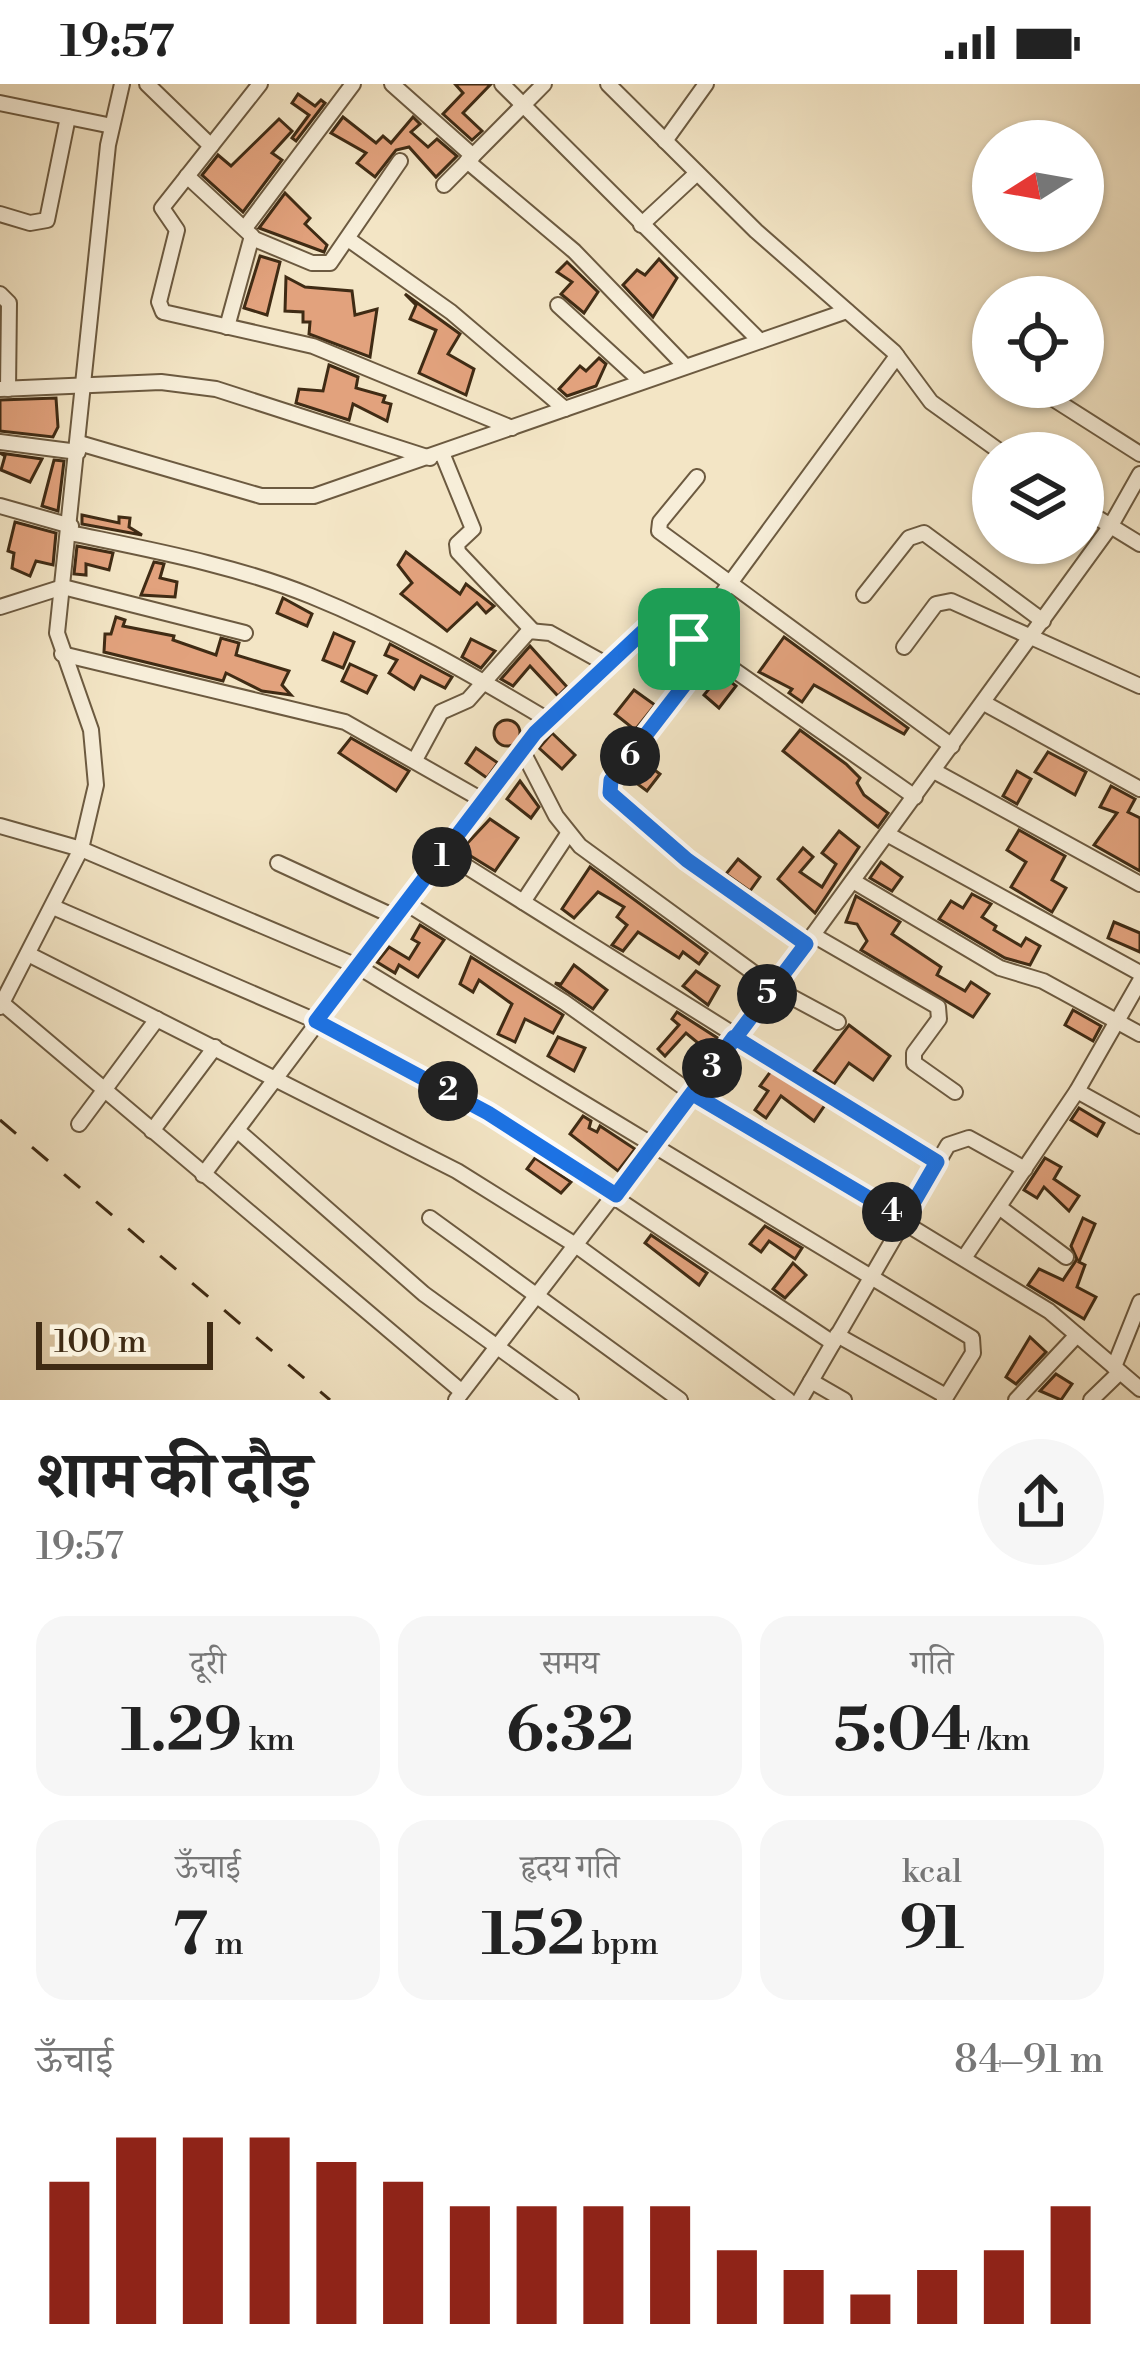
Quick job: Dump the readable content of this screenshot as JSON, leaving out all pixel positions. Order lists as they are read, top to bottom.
{
  "scale_bar": "100 m",
  "north": "left",
  "page": {
    "status": "19:57",
    "pins": [
      "6",
      "1",
      "5",
      "3",
      "2",
      "4"
    ],
    "scale": "100 m",
    "heading": ["शाम की दौड़", "19:57"],
    "stats": [
      ["दूरी", "1.29 km"],
      ["समय", "6:32"],
      ["गति", "5:04 /km"],
      ["ऊँचाई", "7 m"],
      ["हृदय गति", "152 bpm"],
      ["kcal", "91"]
    ],
    "chart": ["ऊँचाई", "84–91 m"]
  }
}
